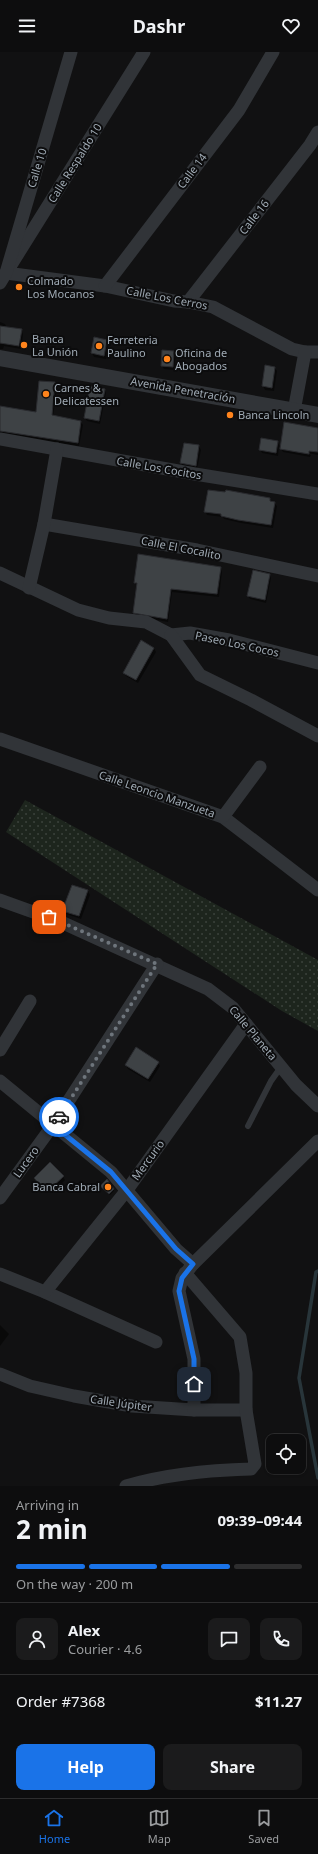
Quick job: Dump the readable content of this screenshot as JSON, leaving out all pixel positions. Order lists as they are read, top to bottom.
{
  "streets": {
    "street": [
      "Calle Respaldo 10",
      "Calle 10",
      "Calle 14",
      "Calle 16",
      "Calle Los Cerros",
      "Avenida Penetración",
      "Calle Los Cocitos",
      "Calle El Cocalito",
      "Paseo Los Cocos",
      "Calle Leoncio Manzueta",
      "Calle Planeta",
      "Mercurio",
      "Lucero",
      "Calle Júpiter"
    ]
  },
  "crossings": [
    ["Calle Respaldo 10", "Calle 10"],
    ["Calle Respaldo 10", "Calle Los Cerros"],
    ["Calle 10", "Calle Los Cerros"],
    ["Calle 14", "Calle Los Cerros"],
    ["Calle 16", "Calle Los Cerros"],
    ["Calle Planeta", "Mercurio"],
    ["Calle Planeta", "Lucero"]
  ],
  "places": [
    "Colmado Los Mocanos",
    "Banca La Unión",
    "Ferreteria Paulino",
    "Oficina de Abogados",
    "Carnes & Delicatessen",
    "Banca Lincoln",
    "Banca Cabral"
  ],
  "page": {
    "header": "Dashr",
    "heading": ["2 min", "Arriving in", "09:39–09:44"],
    "panel": [
      "Alex",
      "Courier · 4.6",
      "Order #7368",
      "$11.27"
    ],
    "bar": "On the way · 200 m",
    "buttons": ["Help", "Share"],
    "tabs": ["Home", "Map", "Saved"]
  }
}
